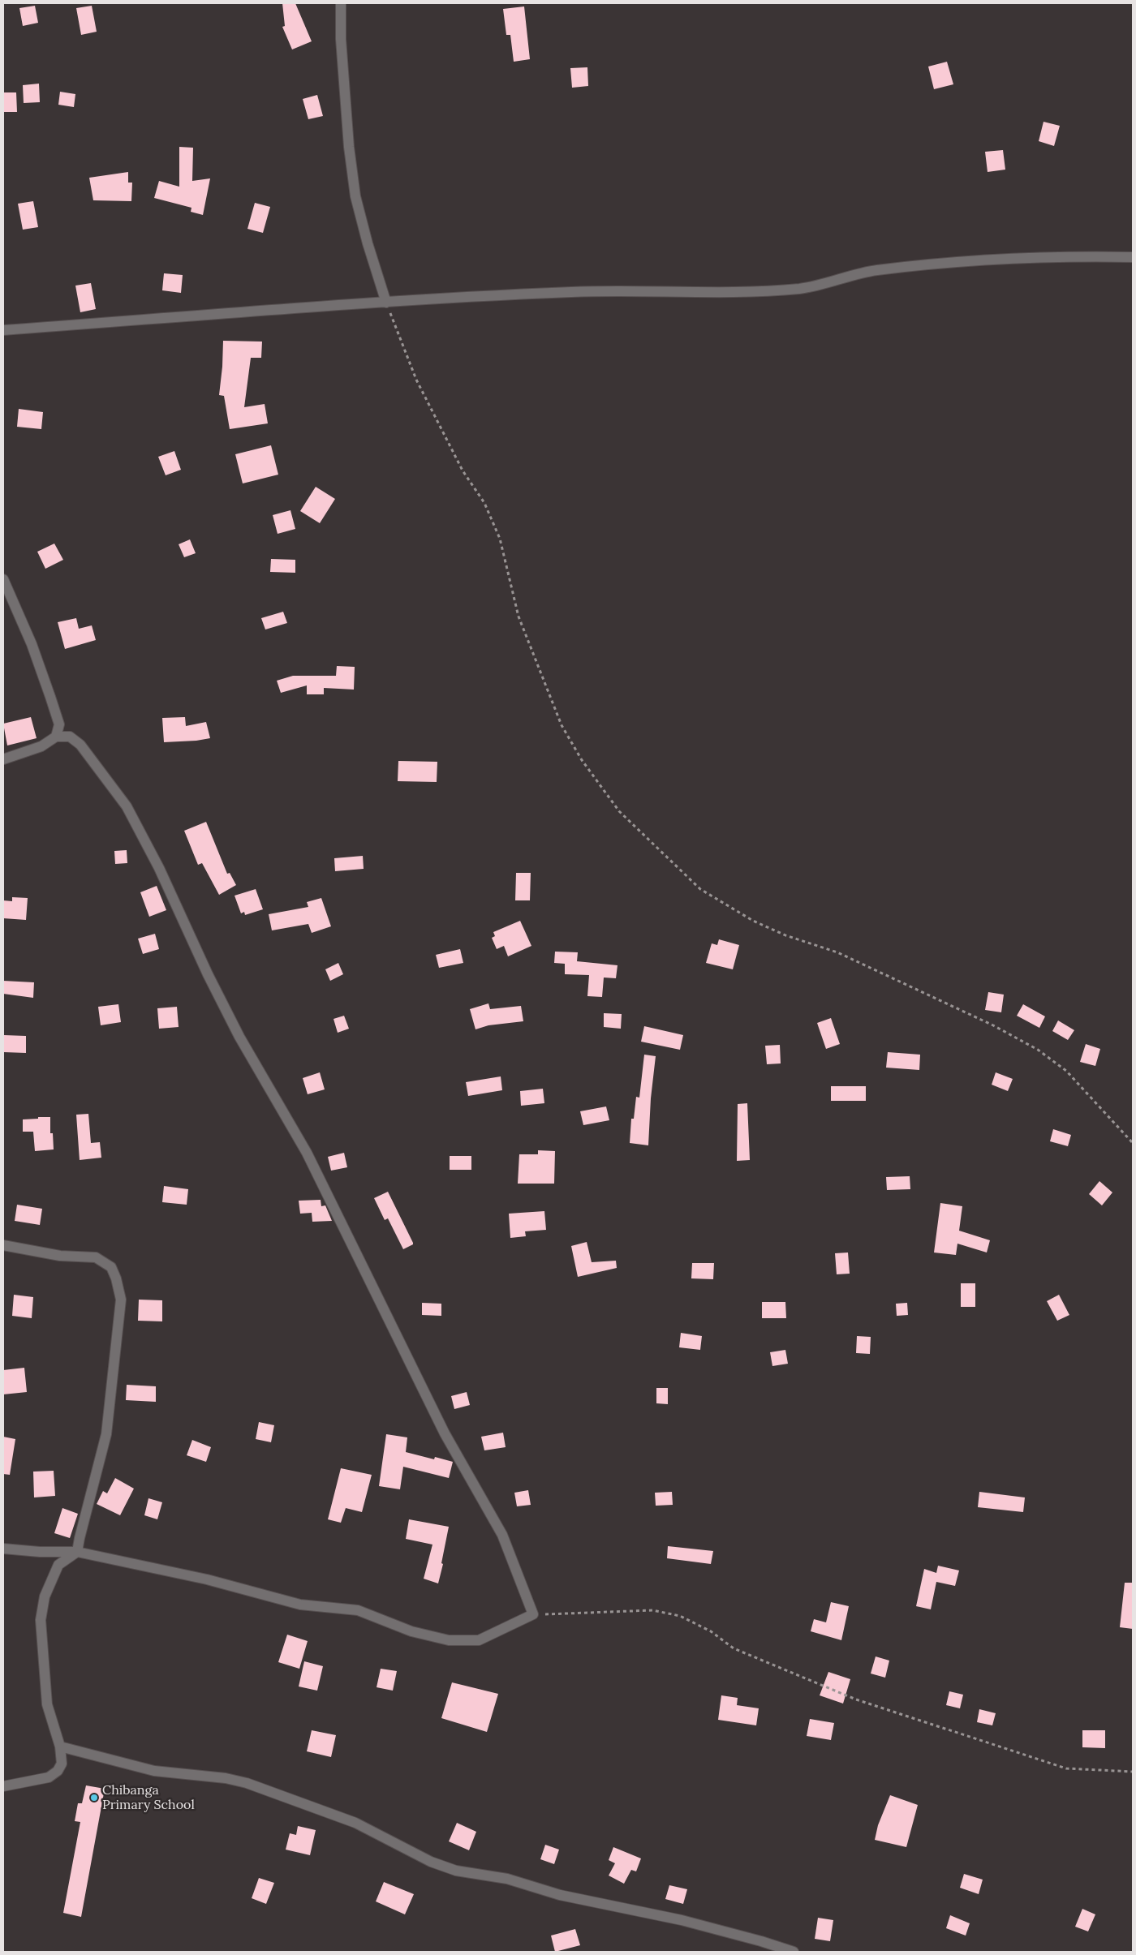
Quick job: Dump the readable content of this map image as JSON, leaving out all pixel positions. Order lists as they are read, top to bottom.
{
  "places": ["Chibanga Primary School"]
}
